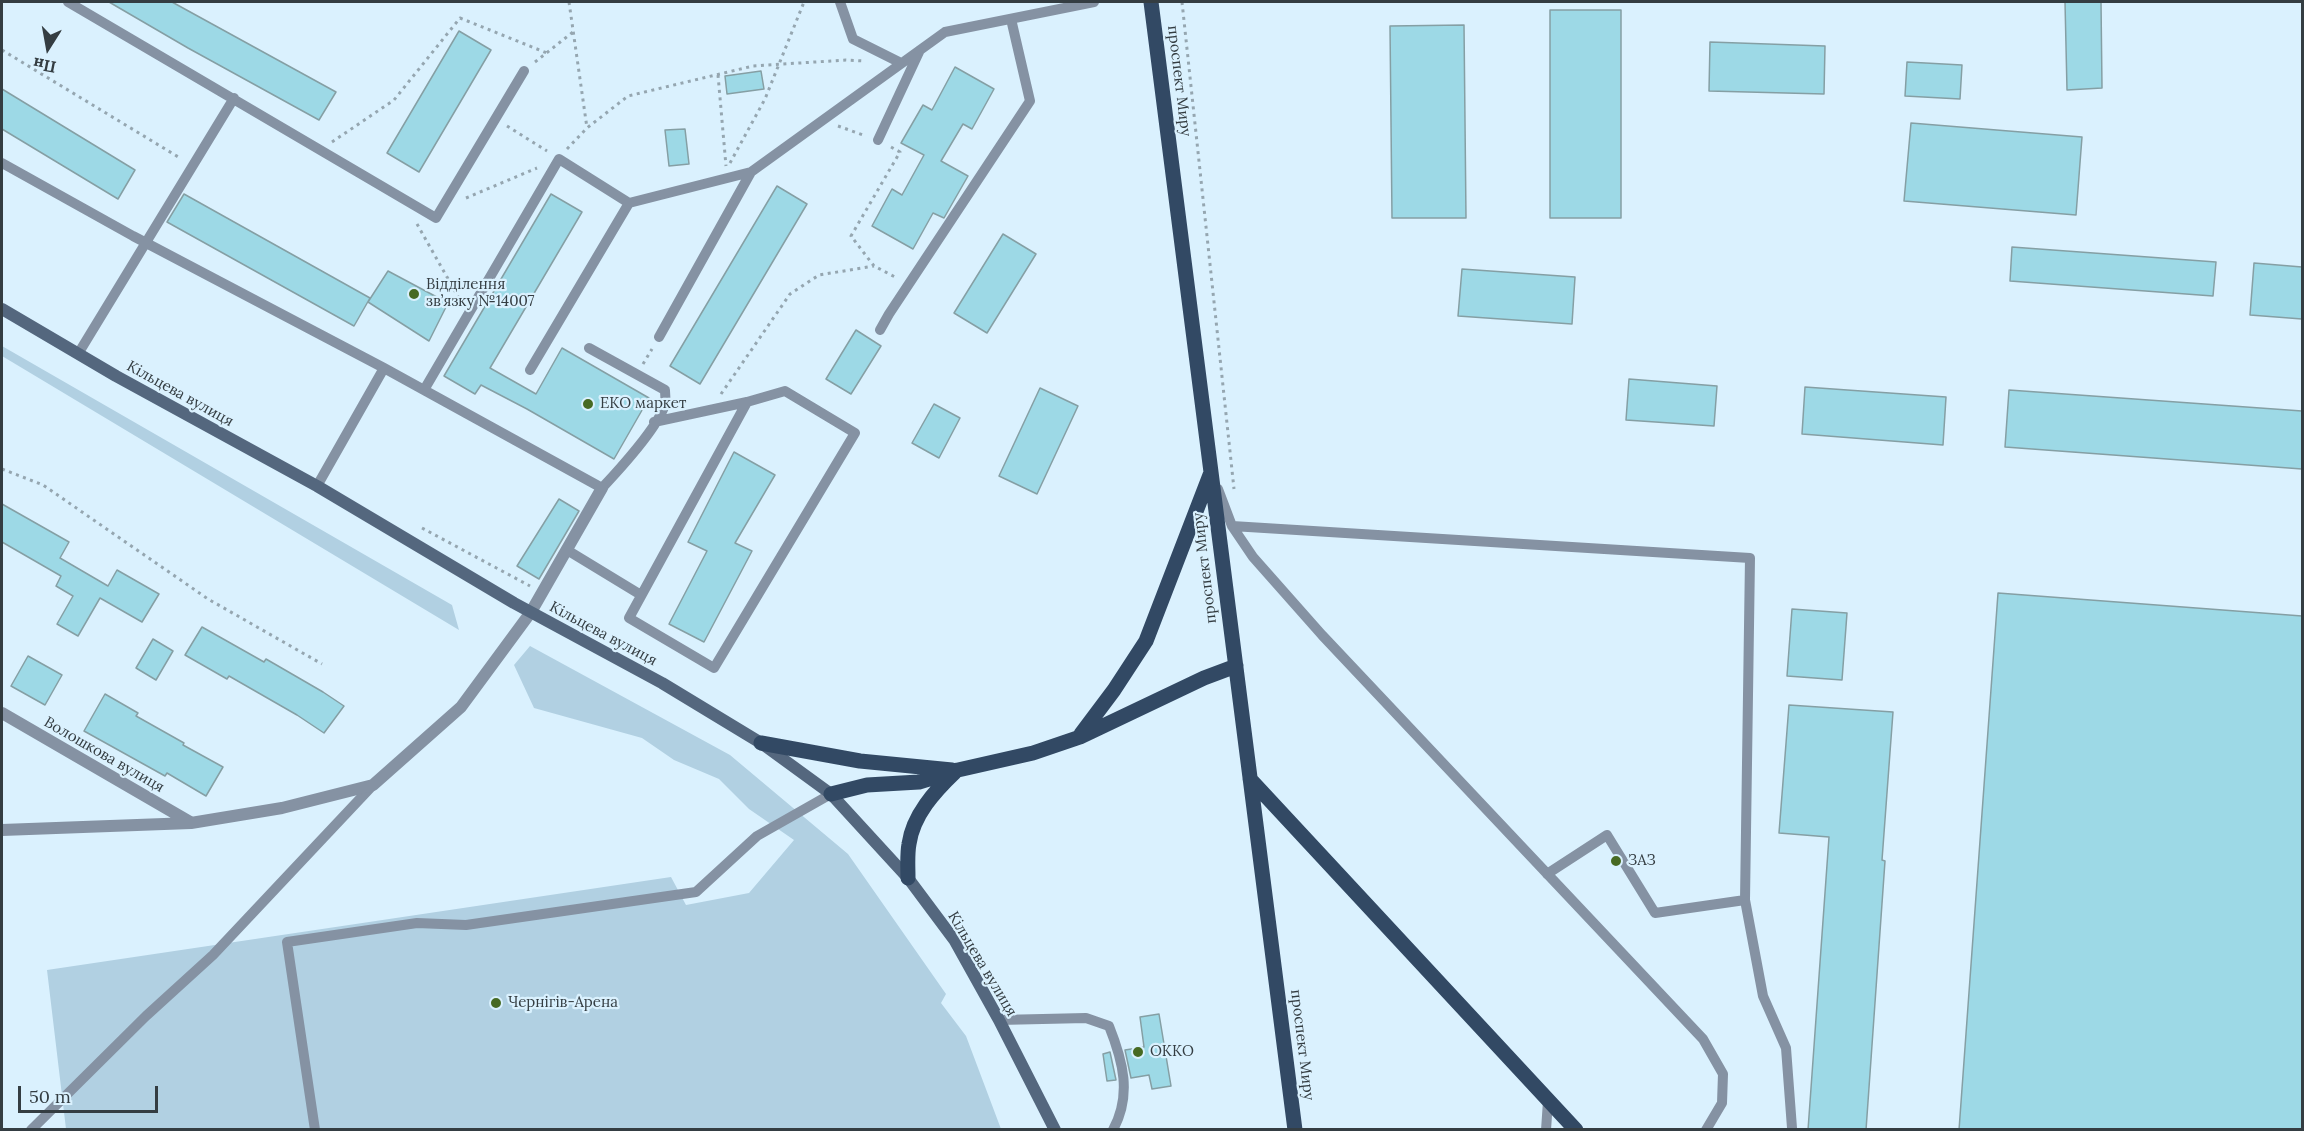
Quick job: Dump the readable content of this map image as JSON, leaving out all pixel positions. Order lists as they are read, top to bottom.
{
  "streets": {
    "main road": ["проспект Миру", "Кільцева вулиця"],
    "street": ["Волошкова вулиця"]
  },
  "places": [
    "Відділення зв’язку №14007",
    "ЕКО маркет",
    "ЗАЗ",
    "Чернігів-Арена",
    "ОККО"
  ],
  "scale_bar": "50 m",
  "north": "bottom"
}
